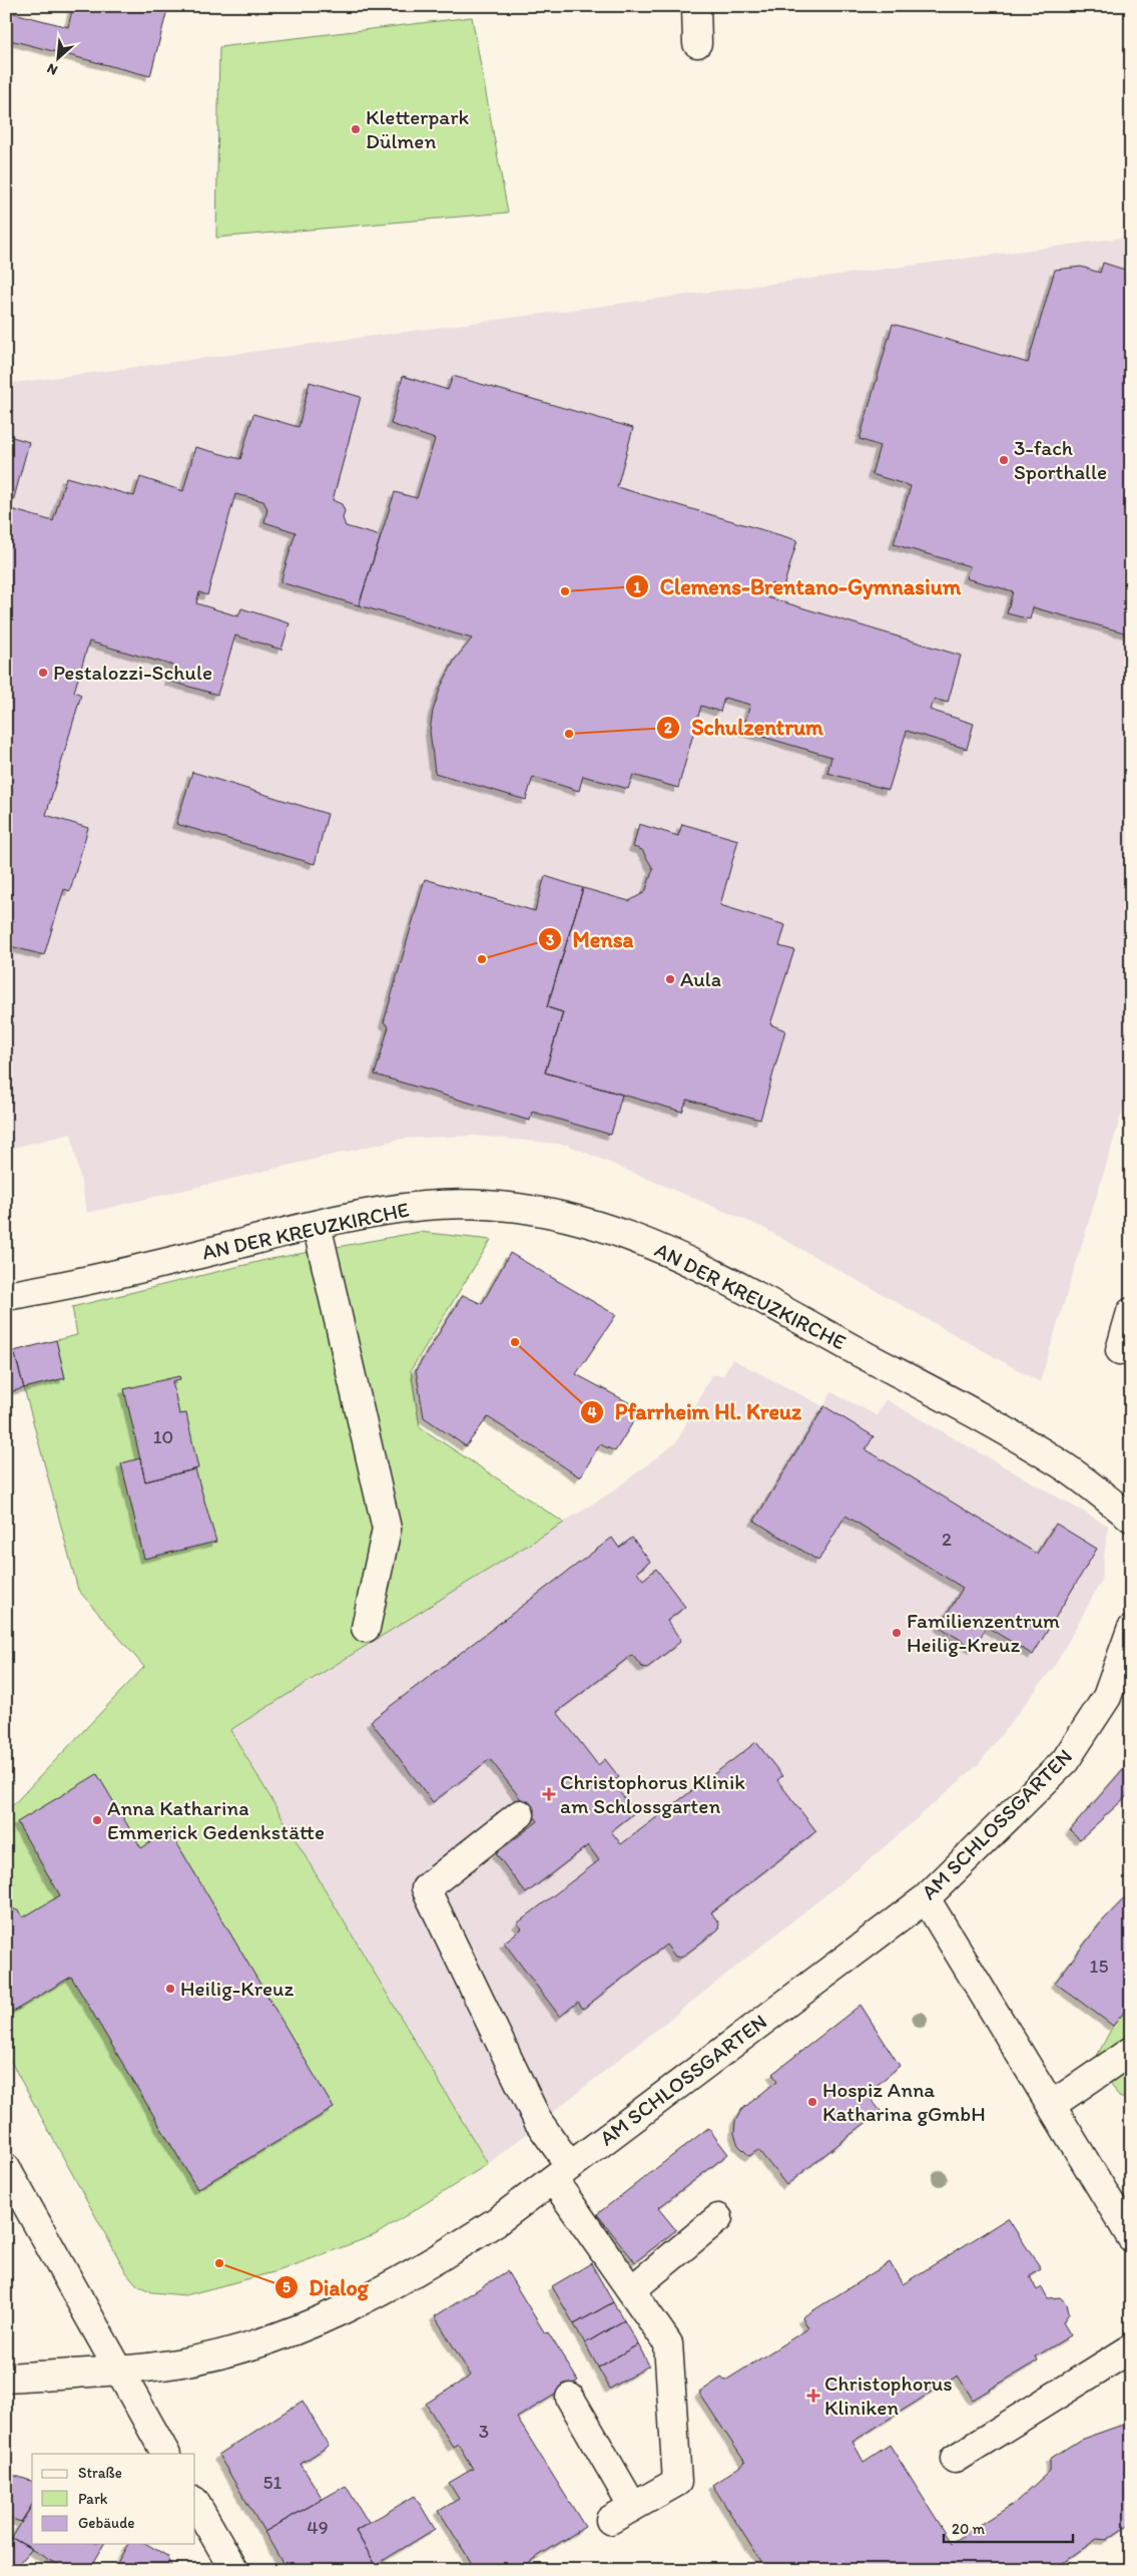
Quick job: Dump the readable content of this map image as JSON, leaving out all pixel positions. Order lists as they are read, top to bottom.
{
  "streets": {
    "street": ["AN DER KREUZKIRCHE", "AM SCHLOSSGARTEN"]
  },
  "places": {
    "other": [
      "Kletterpark Dülmen",
      "3-fach Sporthalle",
      "Clemens-Brentano-Gymnasium",
      "Pestalozzi-Schule",
      "Schulzentrum",
      "Mensa",
      "Aula",
      "Pfarrheim Hl. Kreuz",
      "Familienzentrum Heilig-Kreuz",
      "Anna Katharina Emmerick Gedenkstätte",
      "Heilig-Kreuz",
      "Hospiz Anna Katharina gGmbH",
      "Dialog"
    ],
    "health": ["Christophorus Klinik am Schlossgarten", "Christophorus Kliniken"]
  },
  "house_numbers": [
    "10",
    "2",
    "15",
    "3",
    "51",
    "49"
  ],
  "legend": ["Straße", "Park", "Gebäude"],
  "scale_bar": "20 m",
  "north": "bottom left"
}
